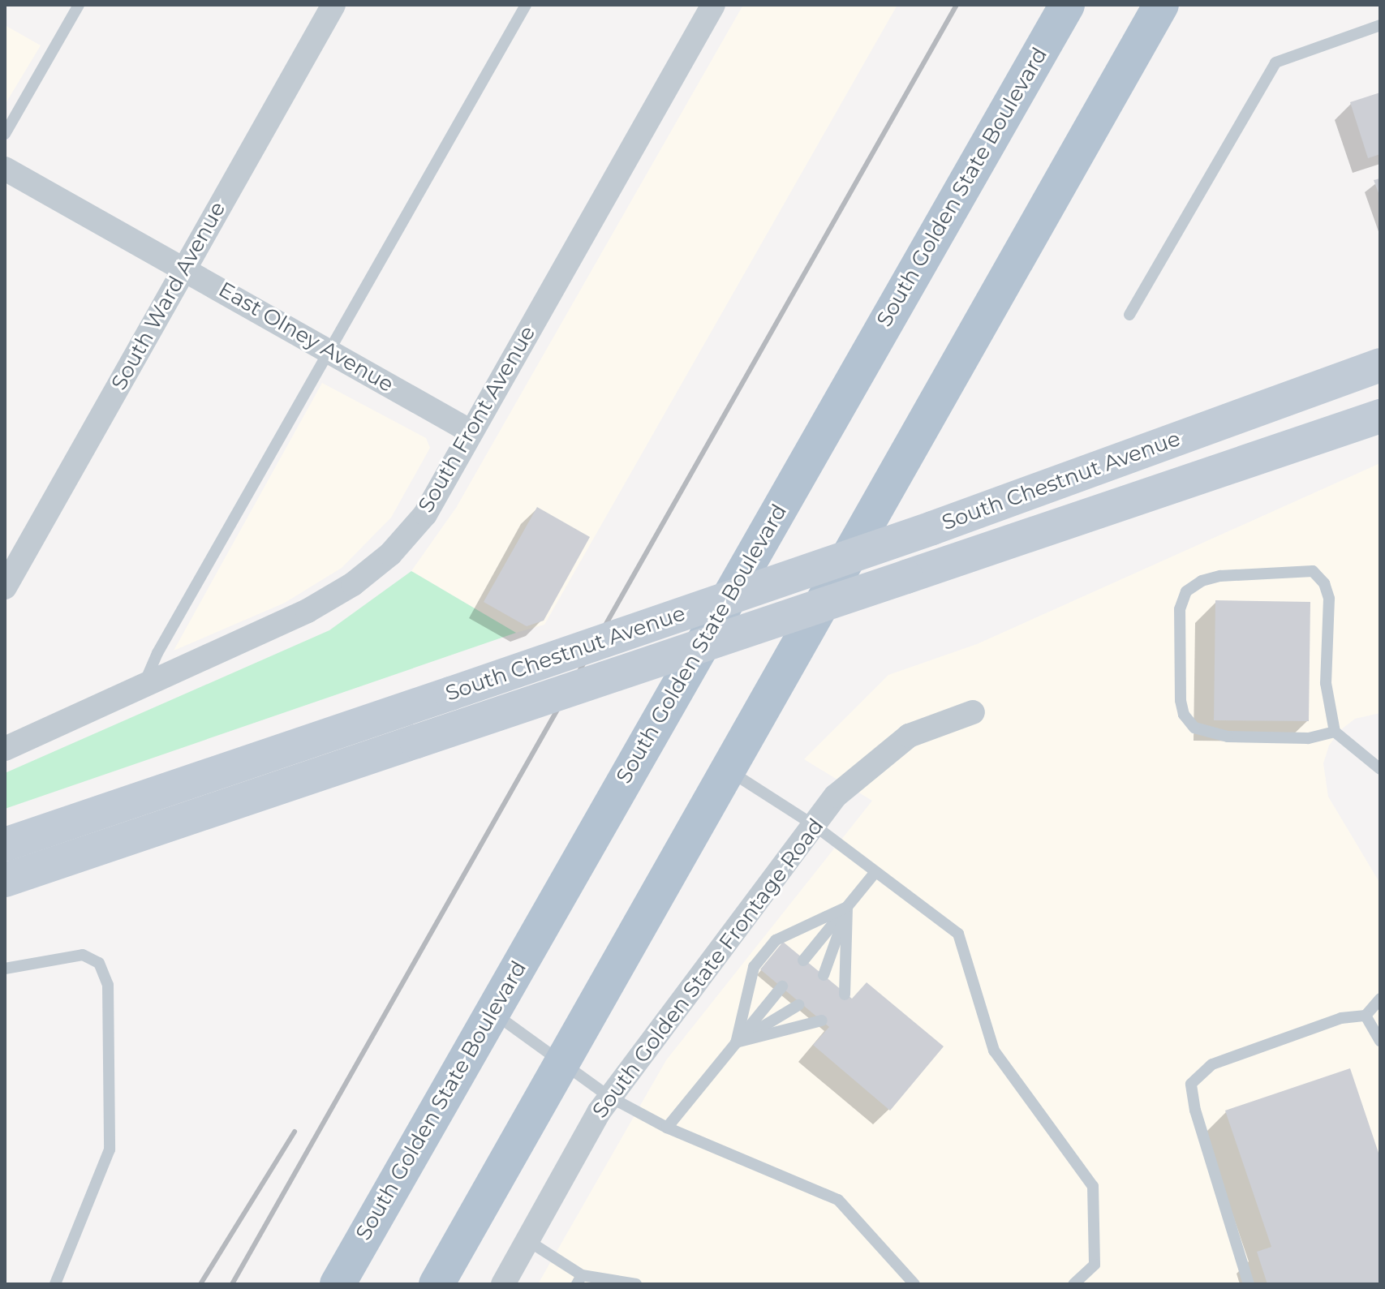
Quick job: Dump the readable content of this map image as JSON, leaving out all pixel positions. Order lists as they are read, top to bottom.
{
  "streets": {
    "main road": ["South Golden State Boulevard", "South Chestnut Avenue"],
    "street": [
      "South Ward Avenue",
      "East Olney Avenue",
      "South Front Avenue",
      "South Golden State Frontage Road"
    ]
  },
  "crossings": [
    ["South Ward Avenue", "East Olney Avenue"],
    ["East Olney Avenue", "South Front Avenue"]
  ]
}
